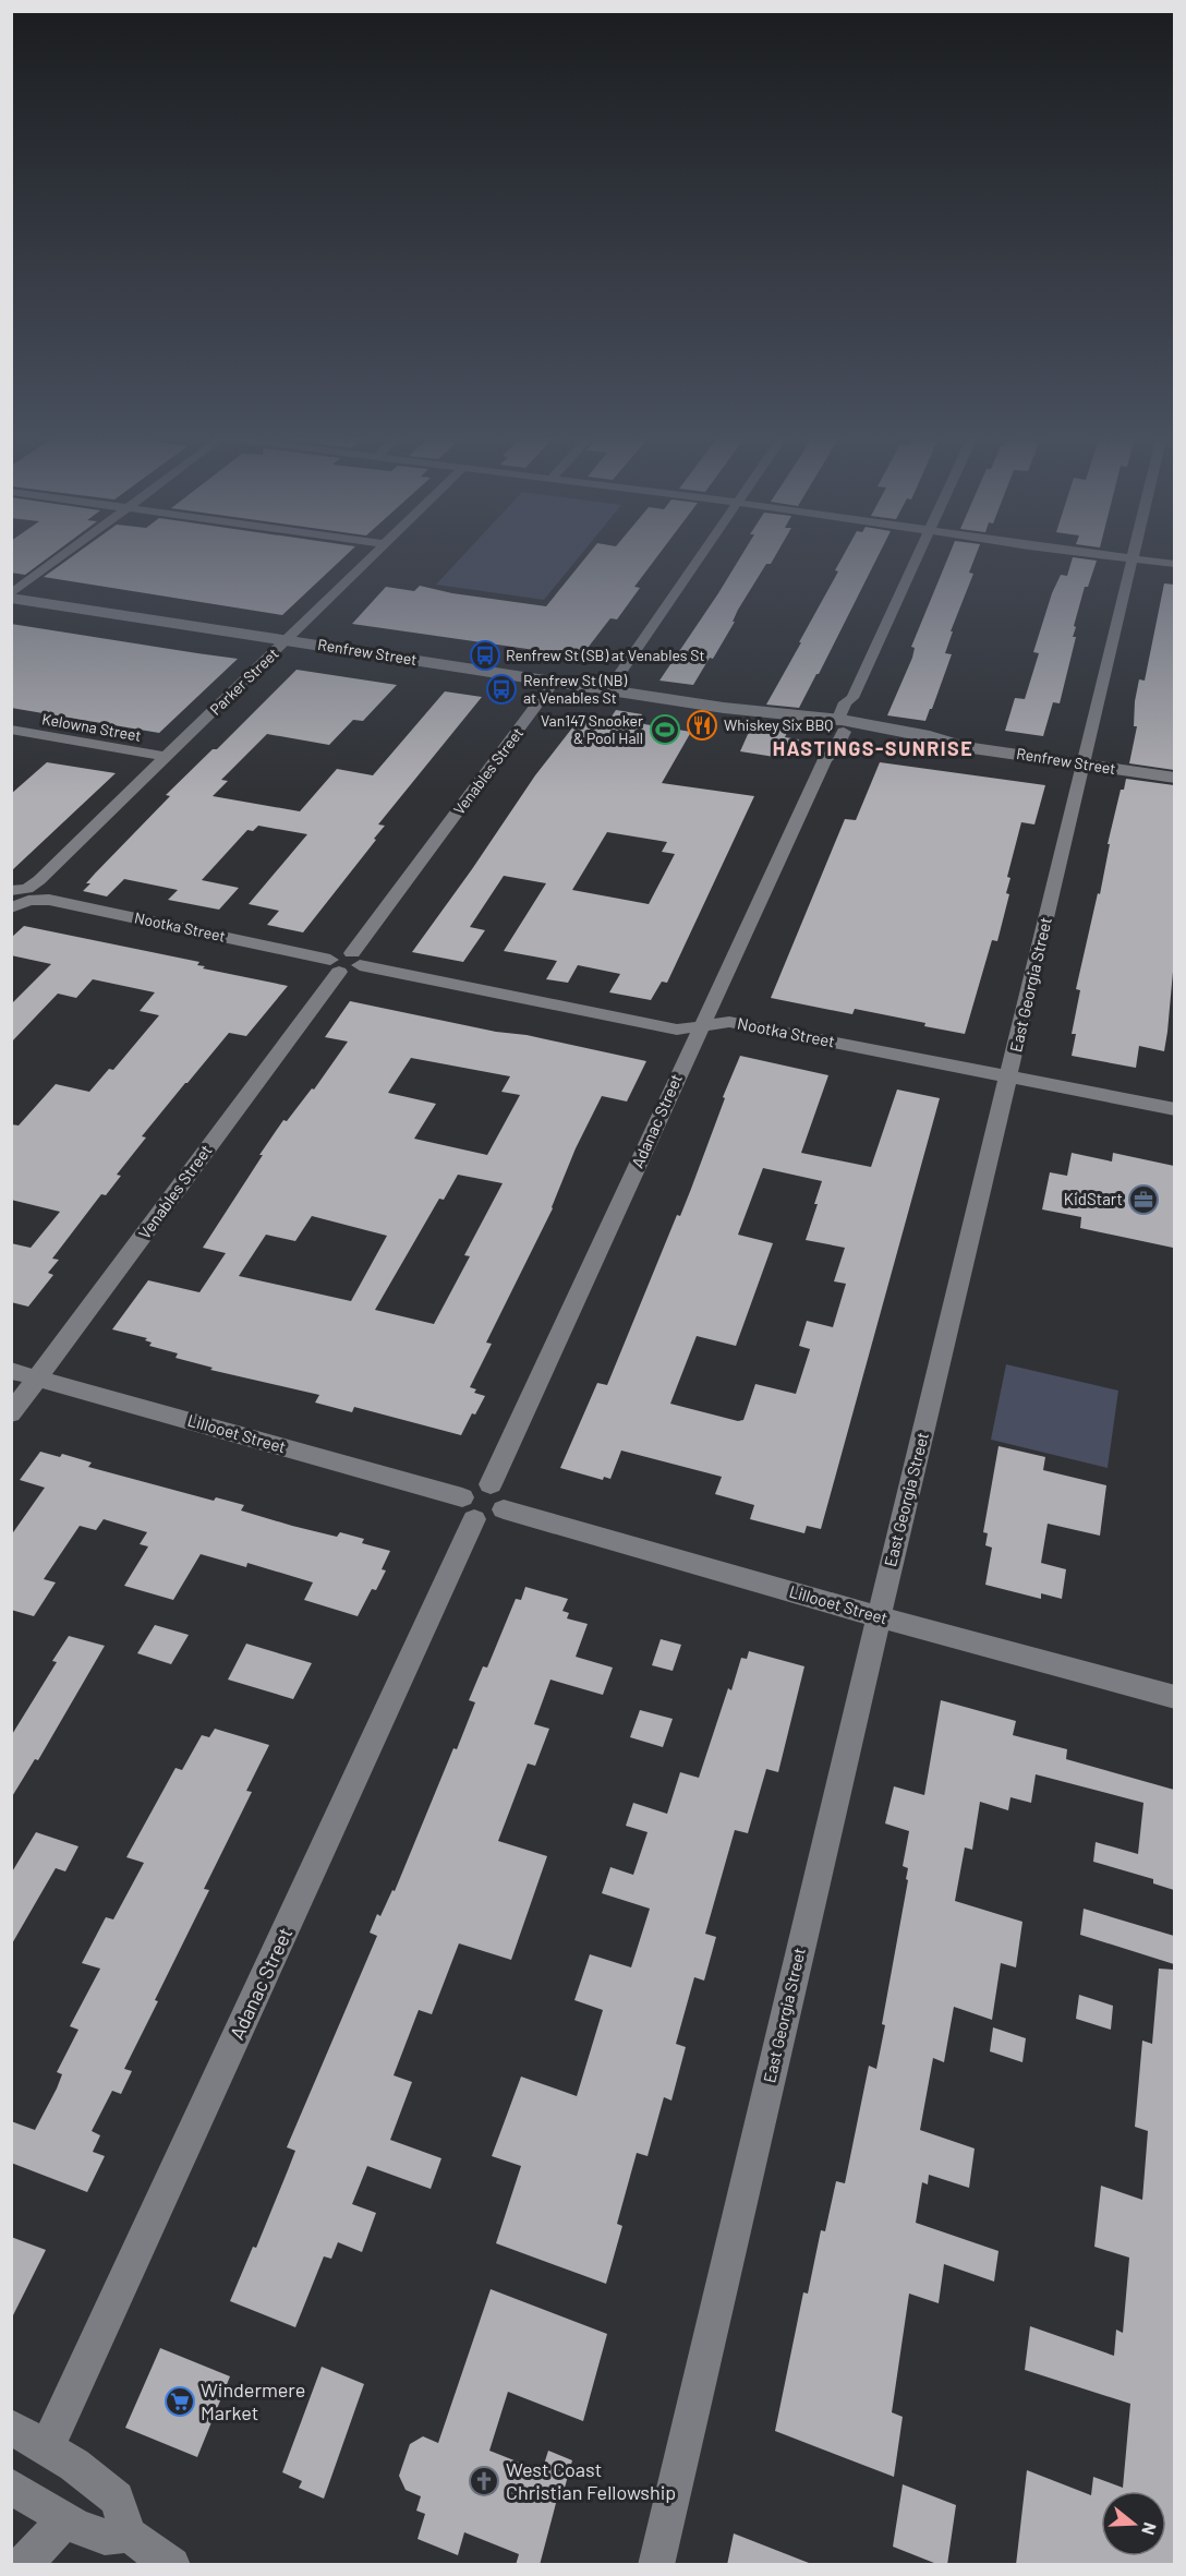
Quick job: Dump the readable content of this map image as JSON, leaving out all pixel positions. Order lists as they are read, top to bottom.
{
  "streets": {
    "street": [
      "Renfrew Street",
      "Parker Street",
      "Kelowna Street",
      "Venables Street",
      "Nootka Street",
      "East Georgia Street",
      "Adanac Street",
      "Lillooet Street"
    ]
  },
  "crossings": [
    ["Renfrew Street", "Parker Street"],
    ["Renfrew Street", "Venables Street"],
    ["Renfrew Street", "East Georgia Street"],
    ["Renfrew Street", "Adanac Street"],
    ["Parker Street", "Kelowna Street"],
    ["Parker Street", "Nootka Street"],
    ["Venables Street", "Nootka Street"],
    ["Venables Street", "Lillooet Street"],
    ["Nootka Street", "East Georgia Street"],
    ["Nootka Street", "Adanac Street"],
    ["East Georgia Street", "Lillooet Street"],
    ["Adanac Street", "Lillooet Street"]
  ],
  "districts": ["HASTINGS-SUNRISE"],
  "places": {
    "bus stop": ["Renfrew St (SB) at Venables St", "Renfrew St (NB) at Venables St"],
    "restaurant": ["Whiskey Six BBQ"],
    "sports": ["Van147 Snooker & Pool Hall"],
    "office": ["KidStart"],
    "supermarket": ["Windermere Market"],
    "church": ["West Coast Christian Fellowship"]
  },
  "north": "right"
}
